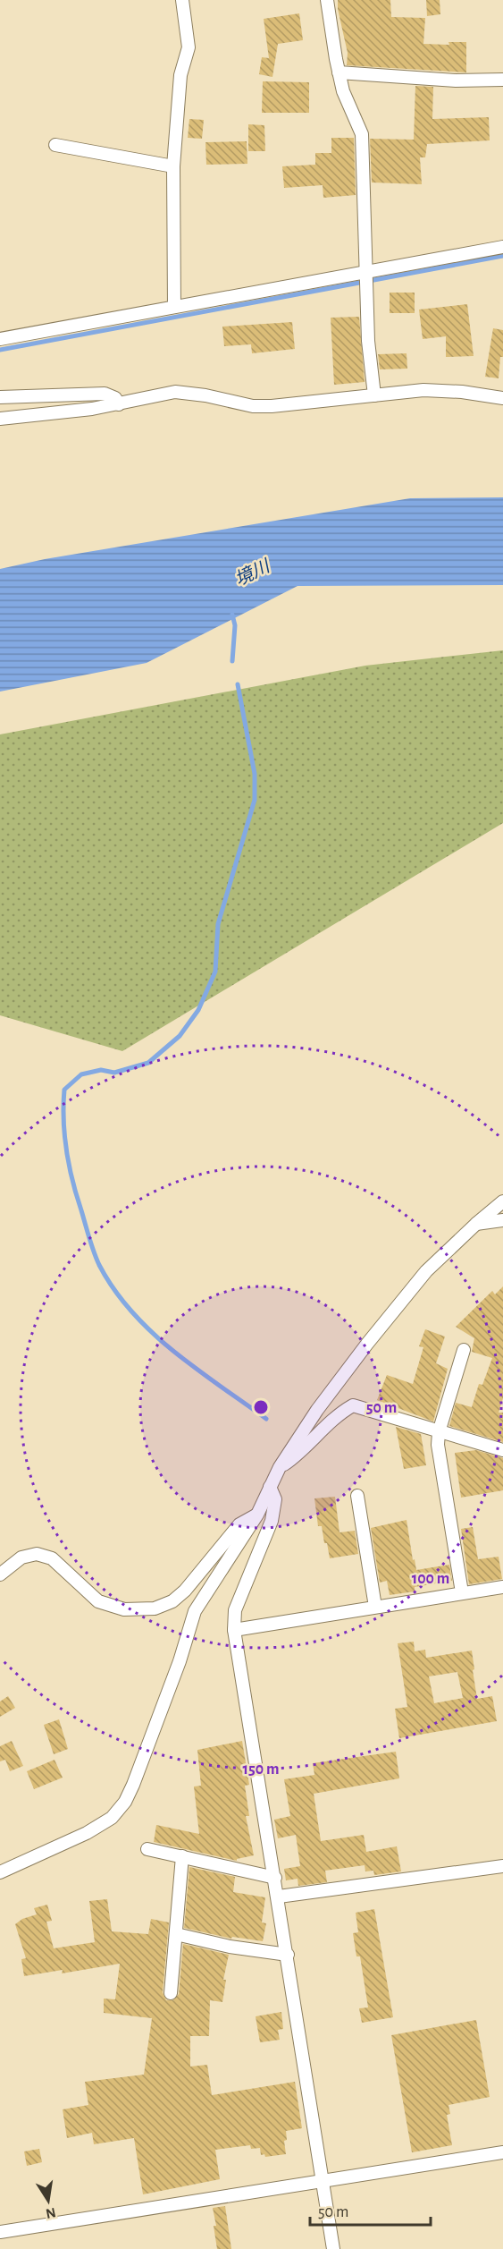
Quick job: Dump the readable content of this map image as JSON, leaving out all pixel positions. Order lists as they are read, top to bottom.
{
  "water": ["境川"],
  "scale_bar": "50 m",
  "north": "bottom",
  "rings": ["50 m", "100 m", "150 m"]
}
